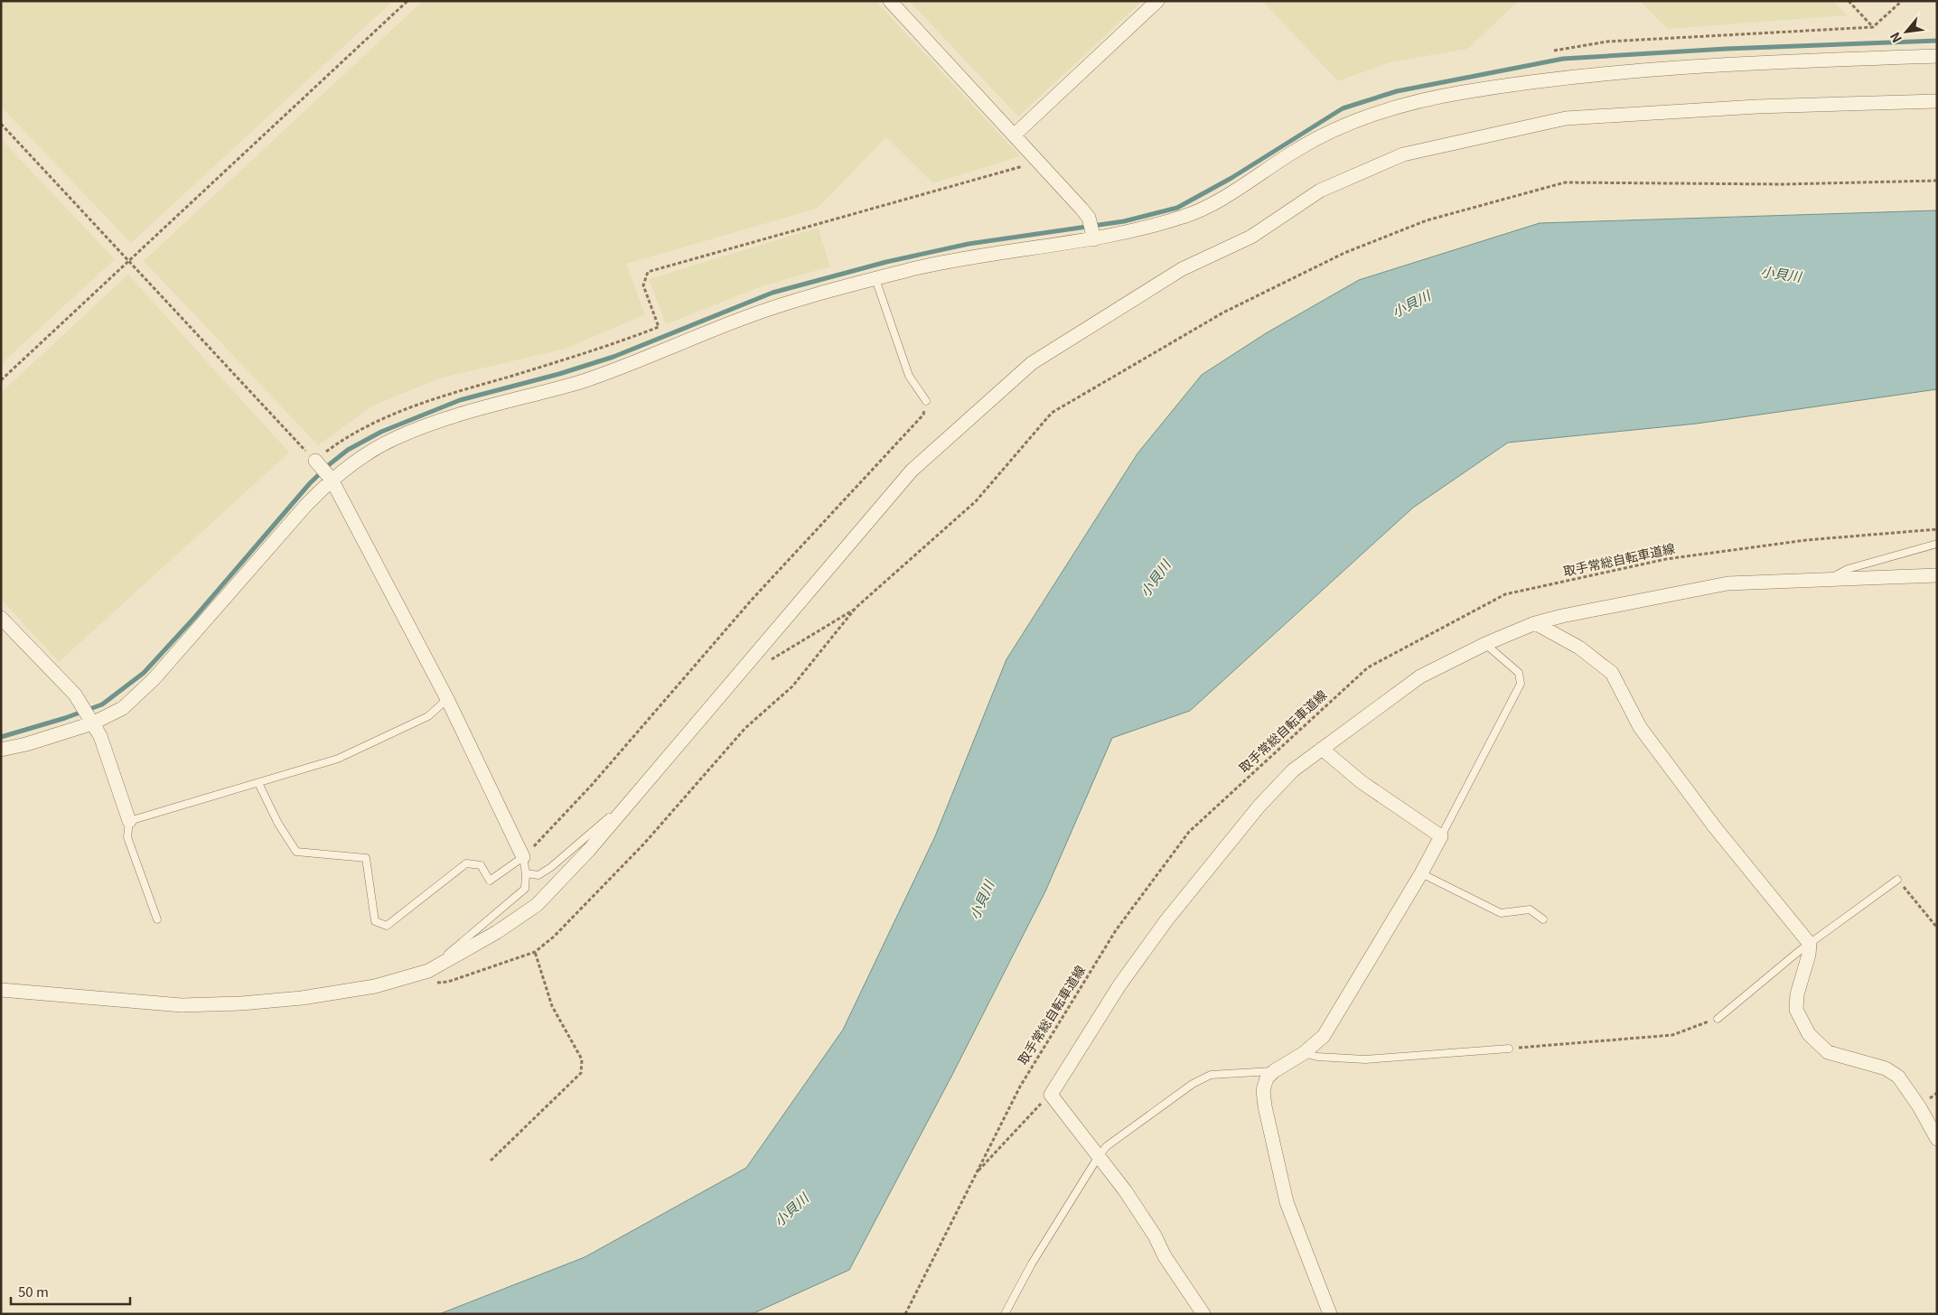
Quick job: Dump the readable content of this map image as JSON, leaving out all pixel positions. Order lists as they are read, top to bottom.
{
  "streets": {
    "path": ["取手常総自転車道線"]
  },
  "water": ["小貝川"],
  "scale_bar": "50 m",
  "north": "bottom left"
}
